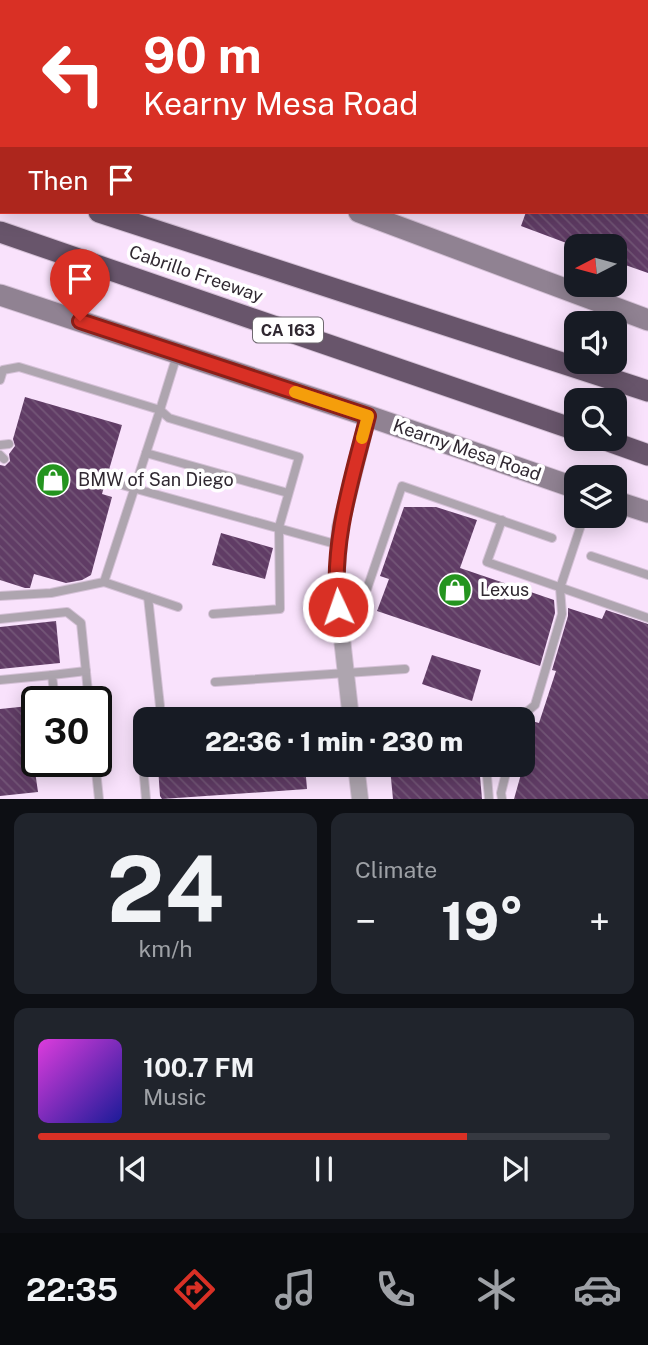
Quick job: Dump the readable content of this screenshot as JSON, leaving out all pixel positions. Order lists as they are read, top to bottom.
{
  "streets": {
    "highway": ["Cabrillo Freeway", "CA 163"],
    "street": ["Kearny Mesa Road"]
  },
  "places": {
    "shop": ["BMW of San Diego", "Lexus"]
  },
  "north": "left",
  "page": {
    "turn": ["90 m", "Kearny Mesa Road"],
    "then": "Then",
    "limit": "30",
    "trip": "22:36 · 1 min · 230 m",
    "tile": [
      ["24", "km/h"],
      "Climate"
    ],
    "heat": ["−", "19°", "+"],
    "song": ["100.7 FM", "Music"],
    "tabs": "22:35"
  }
}
